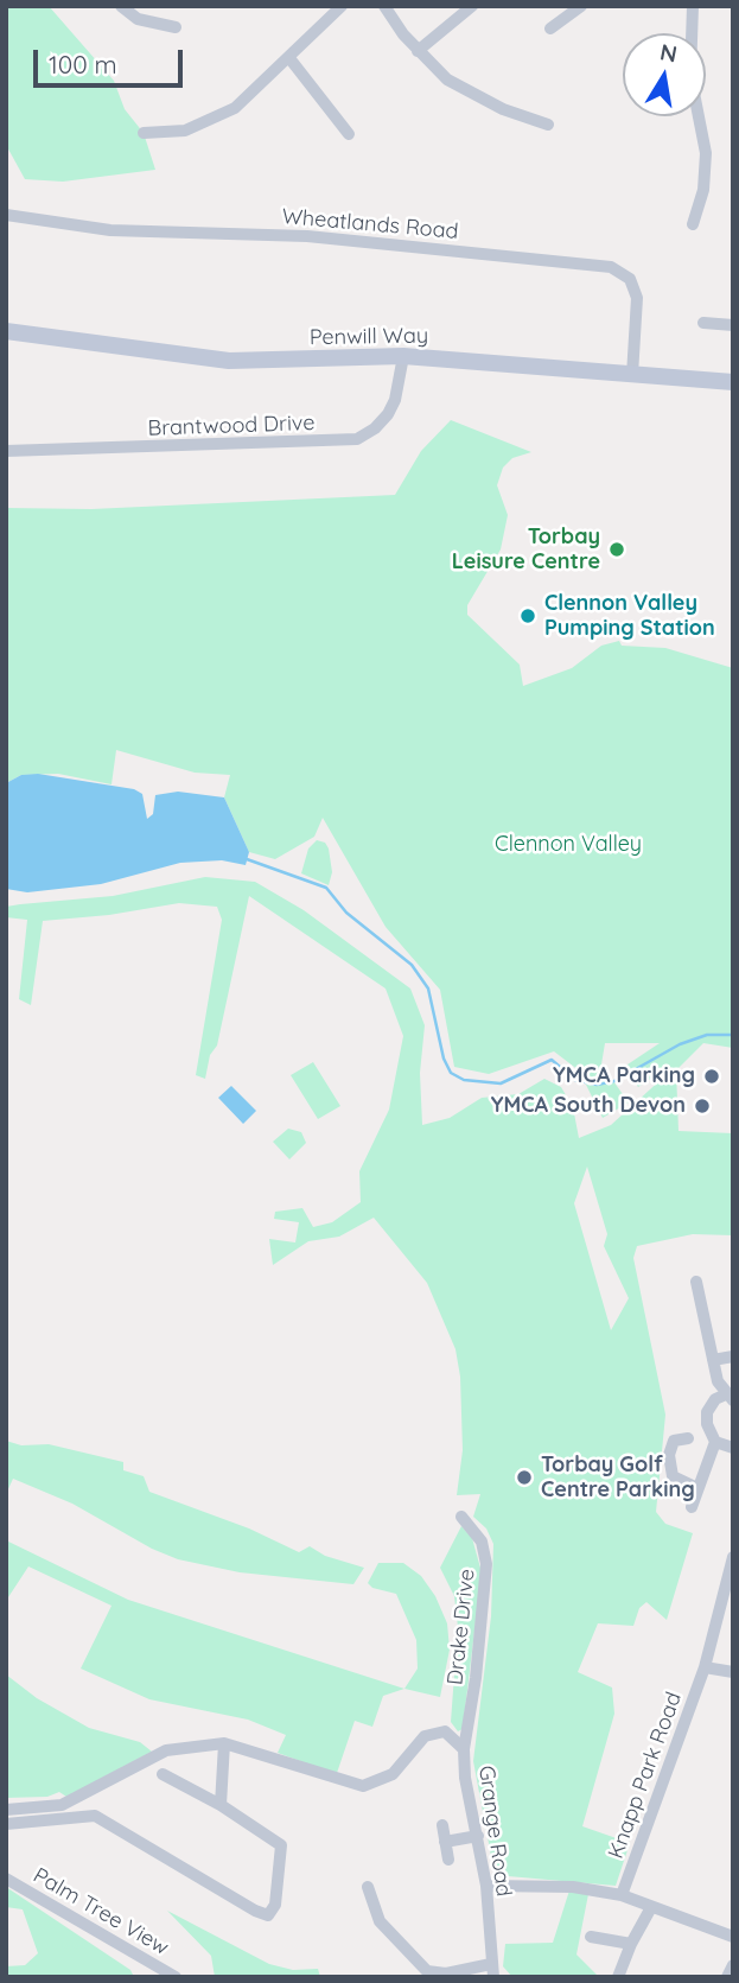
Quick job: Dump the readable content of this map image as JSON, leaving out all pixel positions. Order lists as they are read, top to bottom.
{
  "streets": {
    "street": [
      "Wheatlands Road",
      "Penwill Way",
      "Brantwood Drive",
      "Drake Drive",
      "Knapp Park Road",
      "Grange Road",
      "Palm Tree View"
    ]
  },
  "crossings": [
    ["Wheatlands Road", "Penwill Way"],
    ["Penwill Way", "Brantwood Drive"],
    ["Drake Drive", "Grange Road"]
  ],
  "parks": ["Clennon Valley"],
  "places": [
    "Torbay Leisure Centre",
    "Clennon Valley Pumping Station",
    "YMCA Parking",
    "YMCA South Devon",
    "Torbay Golf Centre Parking"
  ],
  "scale_bar": "100 m",
  "north": "top"
}
